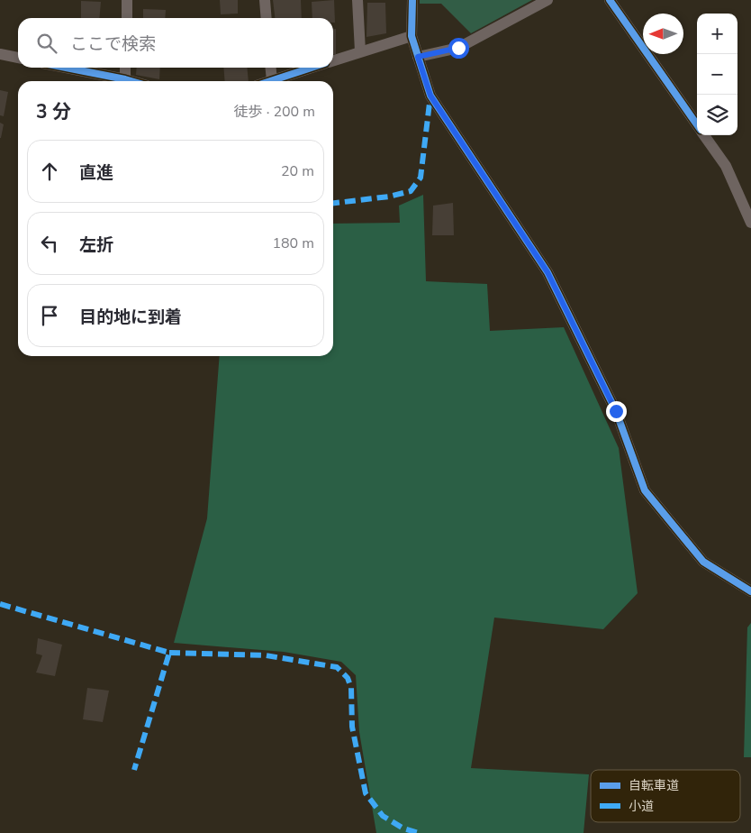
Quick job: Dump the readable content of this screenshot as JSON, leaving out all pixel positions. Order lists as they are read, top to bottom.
{
  "legend": ["自転車道", "小道"],
  "north": "left",
  "page": {
    "map_buttons": ["+", "−"],
    "search": "ここで検索",
    "heading": ["3 分", "徒歩 · 200 m"],
    "list": [
      ["直進", "20 m"],
      ["左折", "180 m"],
      "目的地に到着"
    ]
  }
}
